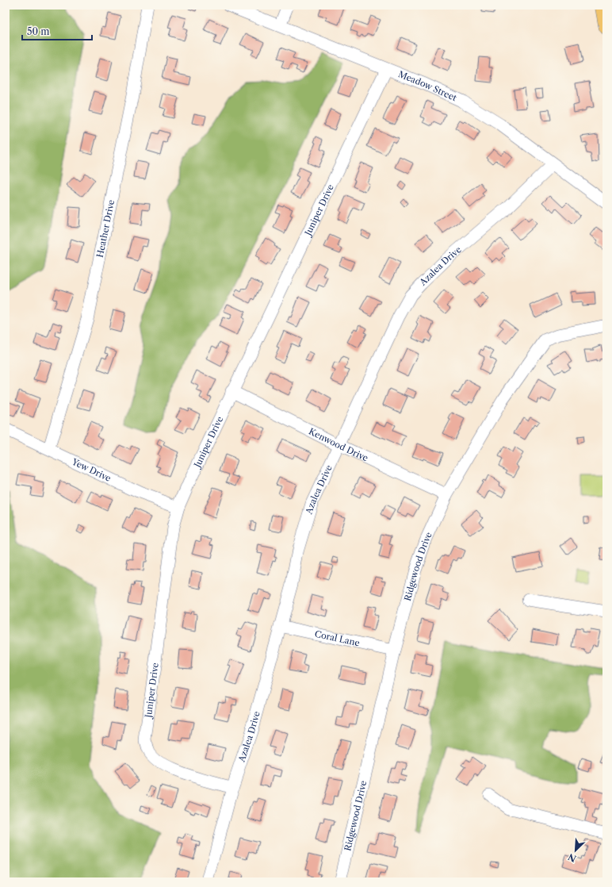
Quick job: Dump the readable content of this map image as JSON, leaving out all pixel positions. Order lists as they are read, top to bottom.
{
  "streets": {
    "street": [
      "Meadow Street",
      "Juniper Drive",
      "Heather Drive",
      "Azalea Drive",
      "Kenwood Drive",
      "Yew Drive",
      "Ridgewood Drive",
      "Coral Lane"
    ]
  },
  "crossings": [
    ["Meadow Street", "Juniper Drive"],
    ["Meadow Street", "Azalea Drive"],
    ["Juniper Drive", "Azalea Drive"],
    ["Juniper Drive", "Kenwood Drive"],
    ["Juniper Drive", "Yew Drive"],
    ["Heather Drive", "Yew Drive"],
    ["Azalea Drive", "Kenwood Drive"],
    ["Azalea Drive", "Coral Lane"],
    ["Kenwood Drive", "Ridgewood Drive"],
    ["Ridgewood Drive", "Coral Lane"]
  ],
  "scale_bar": "50 m",
  "north": "bottom left"
}
